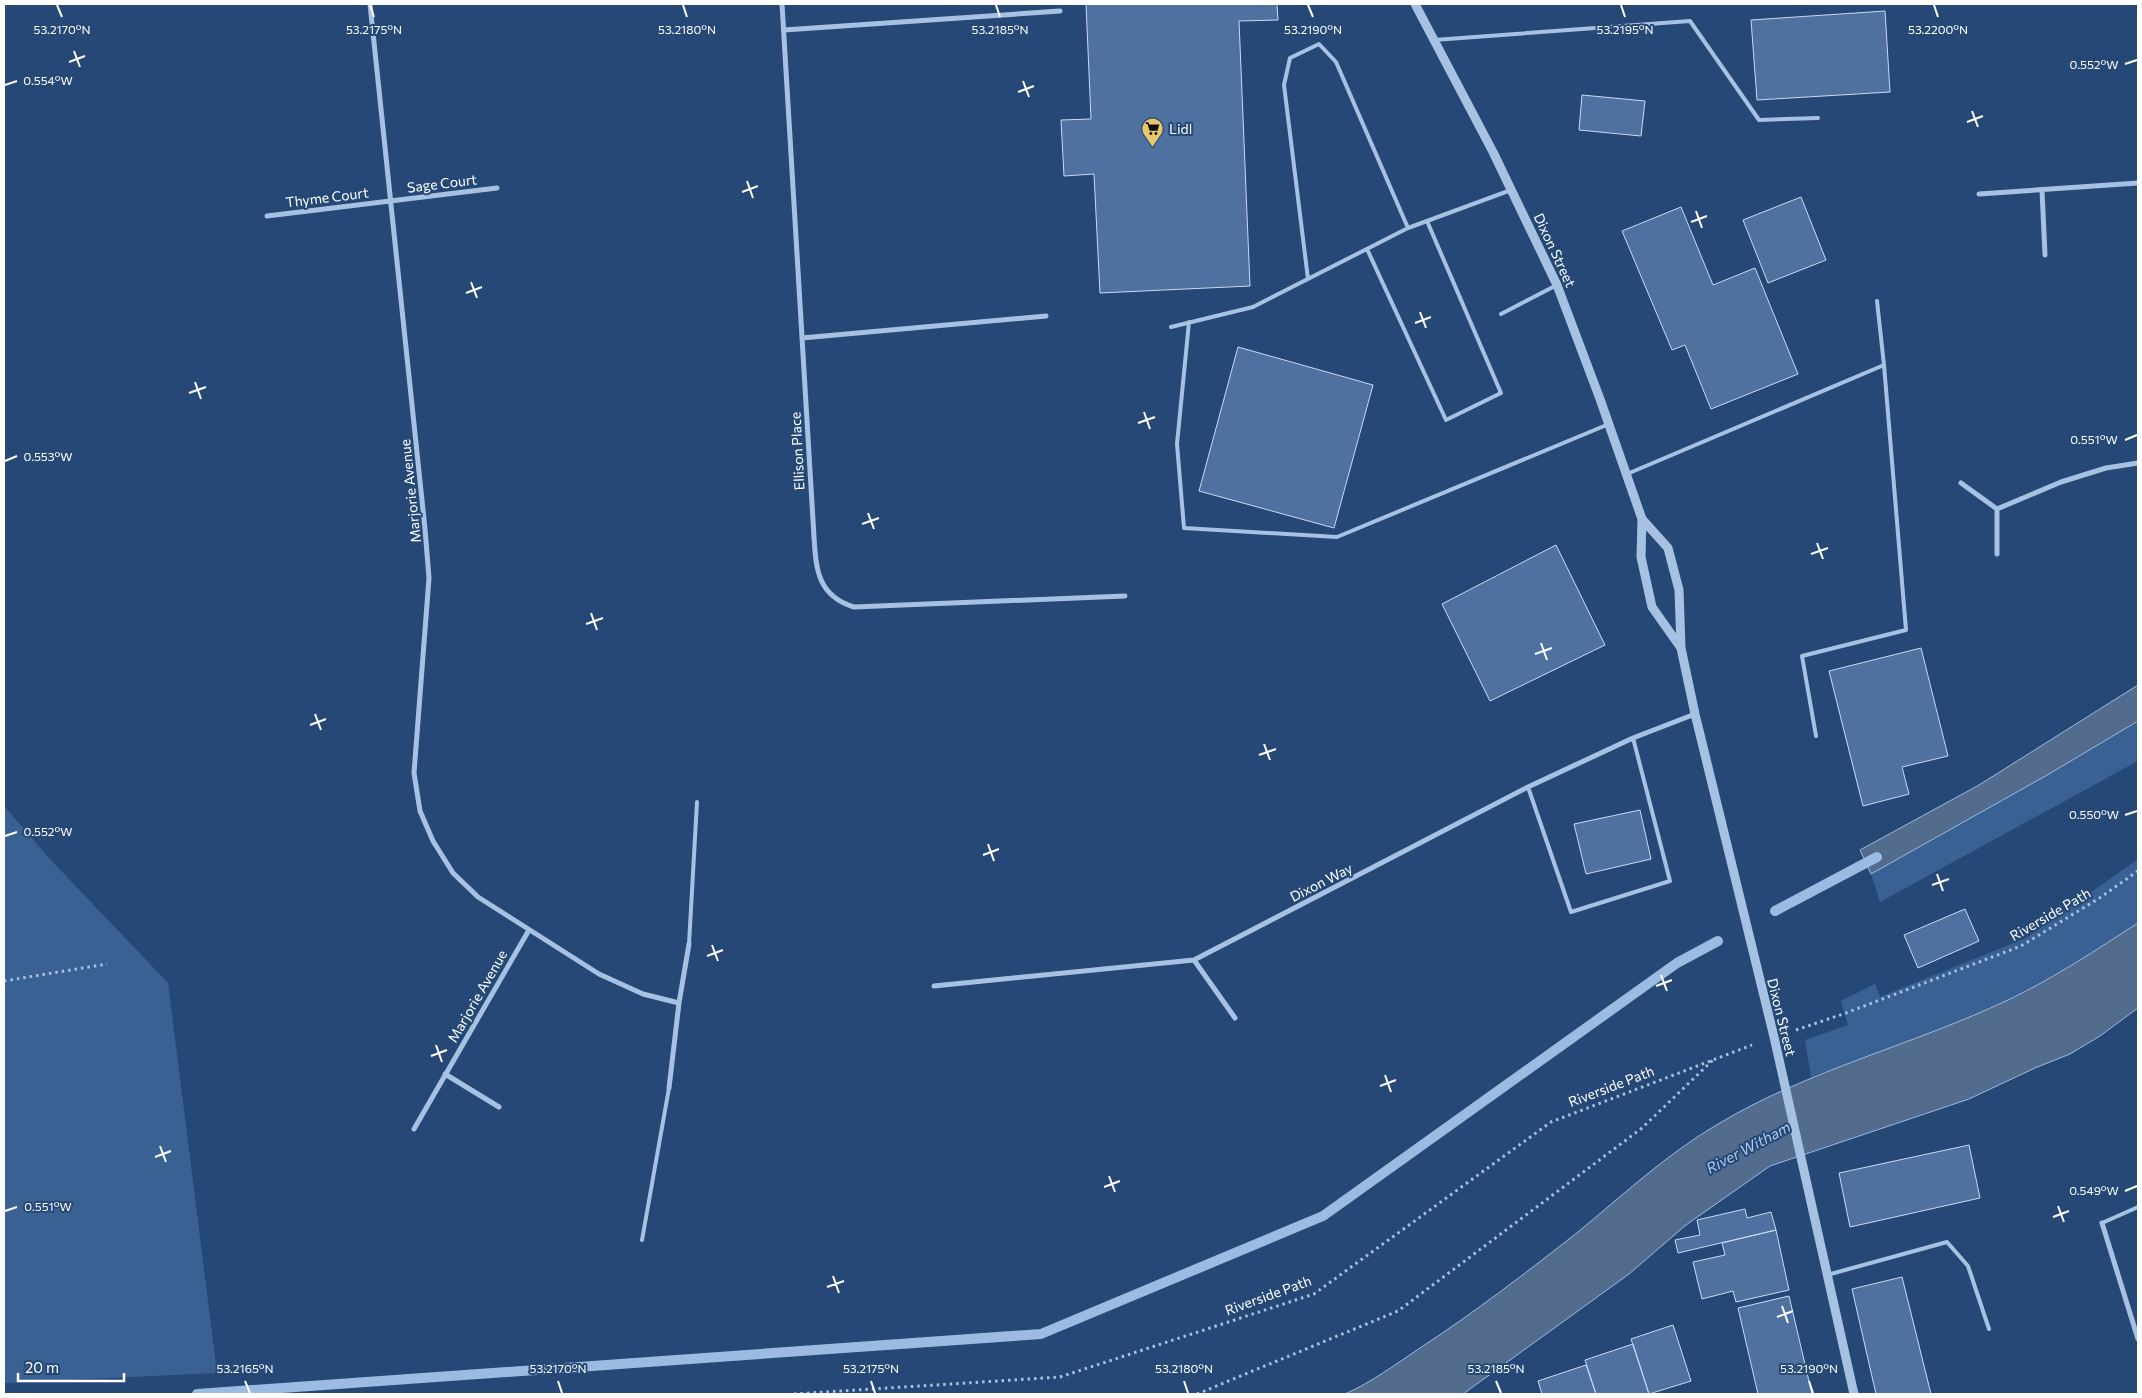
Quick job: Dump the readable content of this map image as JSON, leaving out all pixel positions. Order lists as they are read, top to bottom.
{
  "streets": {
    "street": [
      "Sage Court",
      "Thyme Court",
      "Dixon Street",
      "Ellison Place",
      "Marjorie Avenue",
      "Dixon Way"
    ],
    "path": ["Riverside Path"]
  },
  "crossings": [
    ["Sage Court", "Thyme Court"],
    ["Sage Court", "Marjorie Avenue"],
    ["Thyme Court", "Marjorie Avenue"],
    ["Dixon Street", "Dixon Way"]
  ],
  "water": ["River Witham"],
  "places": {
    "supermarket": ["Lidl"]
  },
  "scale_bar": "20 m",
  "coordinates": [
    "53.2200°N",
    "53.2170°N",
    "53.2175°N",
    "53.2180°N",
    "53.2185°N",
    "53.2190°N",
    "53.2195°N",
    "0.552°W",
    "0.554°W",
    "0.551°W",
    "0.553°W",
    "0.550°W",
    "0.549°W",
    "53.2165°N"
  ]
}
